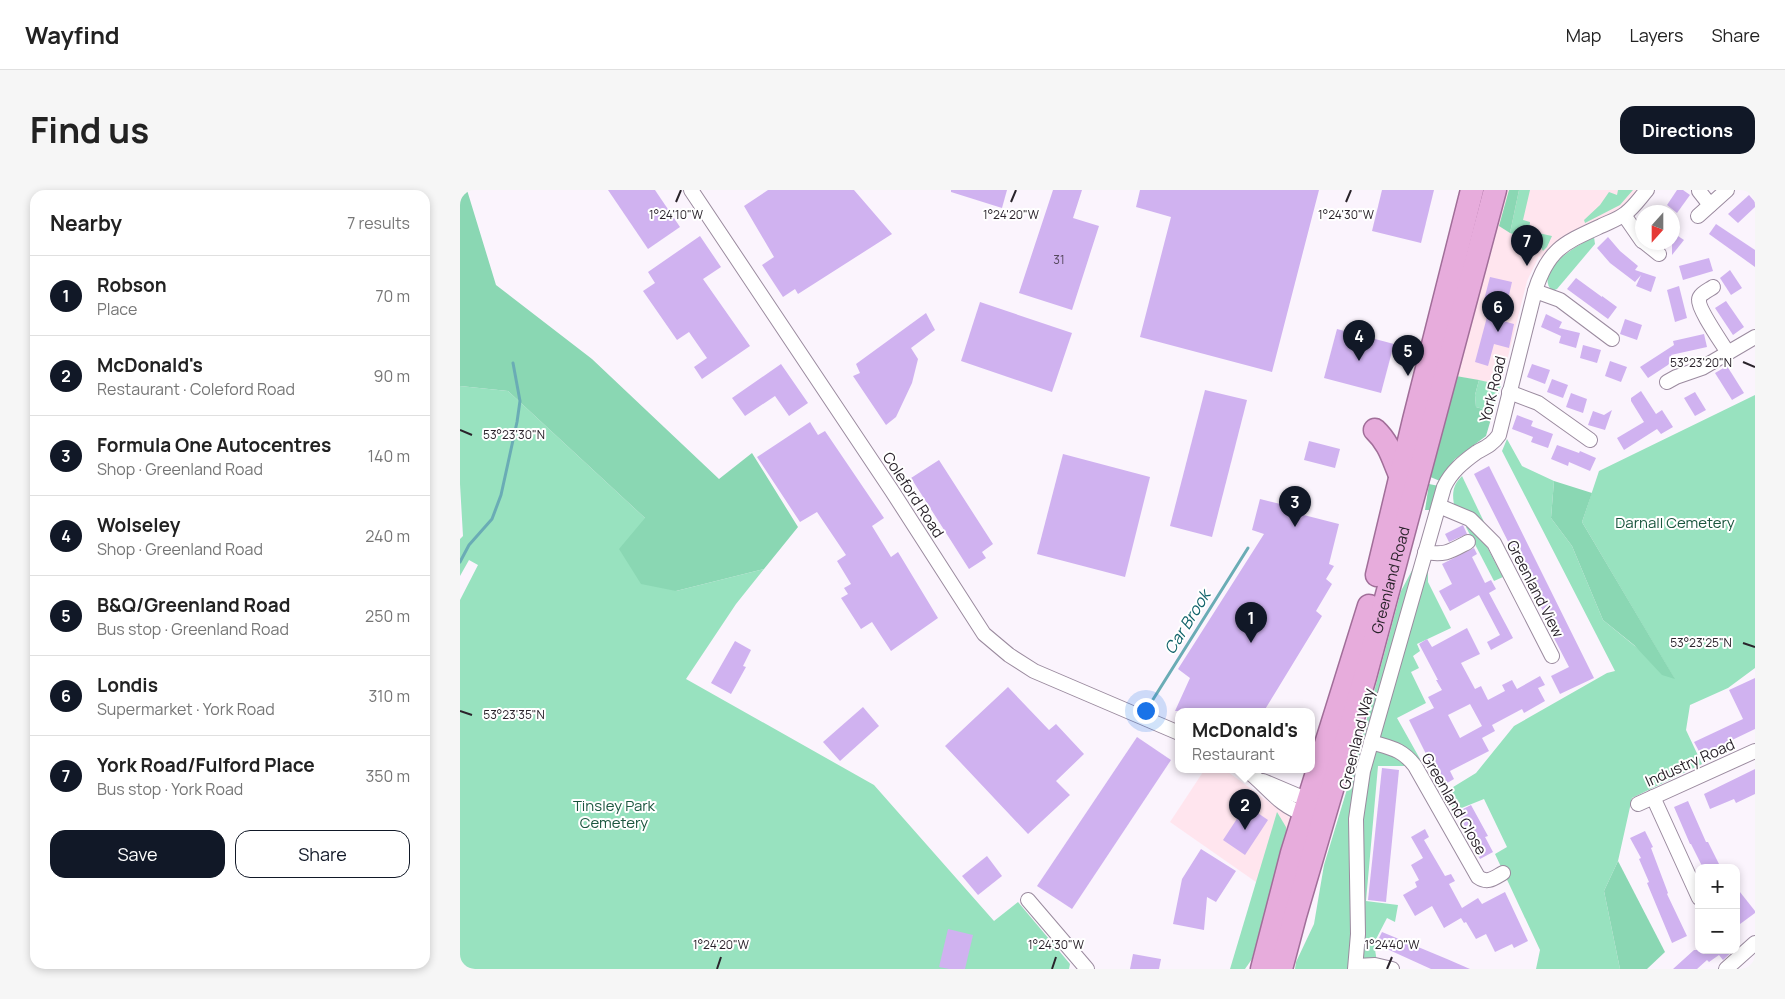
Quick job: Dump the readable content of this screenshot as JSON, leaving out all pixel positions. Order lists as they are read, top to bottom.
{
  "streets": {
    "highway": ["Greenland Road"],
    "street": [
      "York Road",
      "Coleford Road",
      "Greenland View",
      "Greenland Way",
      "Industry Road",
      "Greenland Close"
    ]
  },
  "crossings": [
    ["York Road", "Greenland Way"],
    ["Greenland View", "Greenland Way"],
    ["Greenland Way", "Greenland Close"]
  ],
  "water": ["Car Brook"],
  "parks": ["Darnall Cemetery", "Tinsley Park Cemetery"],
  "house_numbers": ["31"],
  "north": "bottom",
  "page": {
    "header": "Wayfind",
    "nav": ["Map", "Layers", "Share"],
    "title": "Find us",
    "buttons": [
      "Directions",
      ["Save", "Share"]
    ],
    "heading": ["Nearby", "7 results"],
    "pins": [
      "7",
      "6",
      "4",
      "5",
      "3",
      "1",
      "2"
    ],
    "list": [
      {
        "mark": "1",
        "name": "Robson",
        "note": "Place",
        "value": "70 m"
      },
      {
        "mark": "2",
        "name": "McDonald's",
        "note": "Restaurant · Coleford Road",
        "value": "90 m"
      },
      {
        "mark": "3",
        "name": "Formula One Autocentres",
        "note": "Shop · Greenland Road",
        "value": "140 m"
      },
      {
        "mark": "4",
        "name": "Wolseley",
        "note": "Shop · Greenland Road",
        "value": "240 m"
      },
      {
        "mark": "5",
        "name": "B&Q/Greenland Road",
        "note": "Bus stop · Greenland Road",
        "value": "250 m"
      },
      {
        "mark": "6",
        "name": "Londis",
        "note": "Supermarket · York Road",
        "value": "310 m"
      },
      {
        "mark": "7",
        "name": "York Road/Fulford Place",
        "note": "Bus stop · York Road",
        "value": "350 m"
      }
    ],
    "popup": ["McDonald's", "Restaurant"],
    "map_buttons": ["+", "−"]
  },
  "coordinates": [
    "1°24'10\"W",
    "1°24'20\"W",
    "1°24'30\"W",
    "53°23'20\"N",
    "53°23'30\"N",
    "53°23'25\"N",
    "53°23'35\"N",
    "1°24'40\"W"
  ]
}
